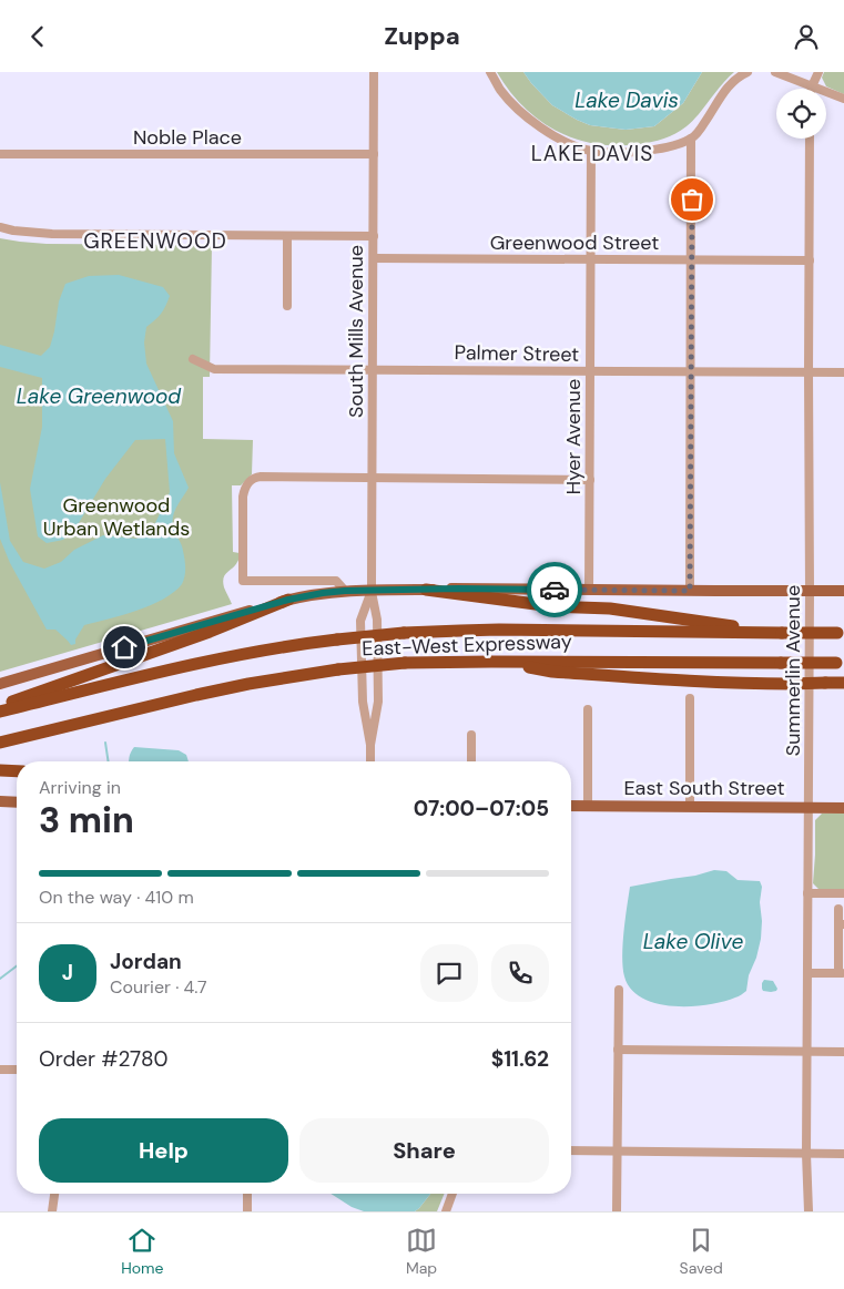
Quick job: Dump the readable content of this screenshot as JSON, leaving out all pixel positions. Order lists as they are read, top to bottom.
{
  "streets": {
    "highway": ["East-West Expressway"],
    "main road": ["East South Street"],
    "street": [
      "Noble Place",
      "Greenwood Street",
      "South Mills Avenue",
      "Palmer Street",
      "Hyer Avenue",
      "Summerlin Avenue"
    ]
  },
  "crossings": [
    ["Noble Place", "South Mills Avenue"],
    ["Greenwood Street", "South Mills Avenue"],
    ["Greenwood Street", "Hyer Avenue"],
    ["Greenwood Street", "Summerlin Avenue"],
    ["South Mills Avenue", "Palmer Street"],
    ["Palmer Street", "Hyer Avenue"],
    ["Palmer Street", "Summerlin Avenue"],
    ["Summerlin Avenue", "East South Street"]
  ],
  "districts": ["LAKE DAVIS", "GREENWOOD"],
  "water": ["Lake Davis", "Lake Greenwood", "Lake Olive"],
  "parks": ["Greenwood Urban Wetlands"],
  "page": {
    "header": "Zuppa",
    "heading": ["3 min", "Arriving in", "07:00–07:05"],
    "panel": [
      "Jordan",
      "Courier · 4.7",
      "Order #2780",
      "$11.62"
    ],
    "bar": "On the way · 410 m",
    "round": "J",
    "buttons": ["Help", "Share"],
    "tabs": ["Home", "Map", "Saved"]
  }
}
